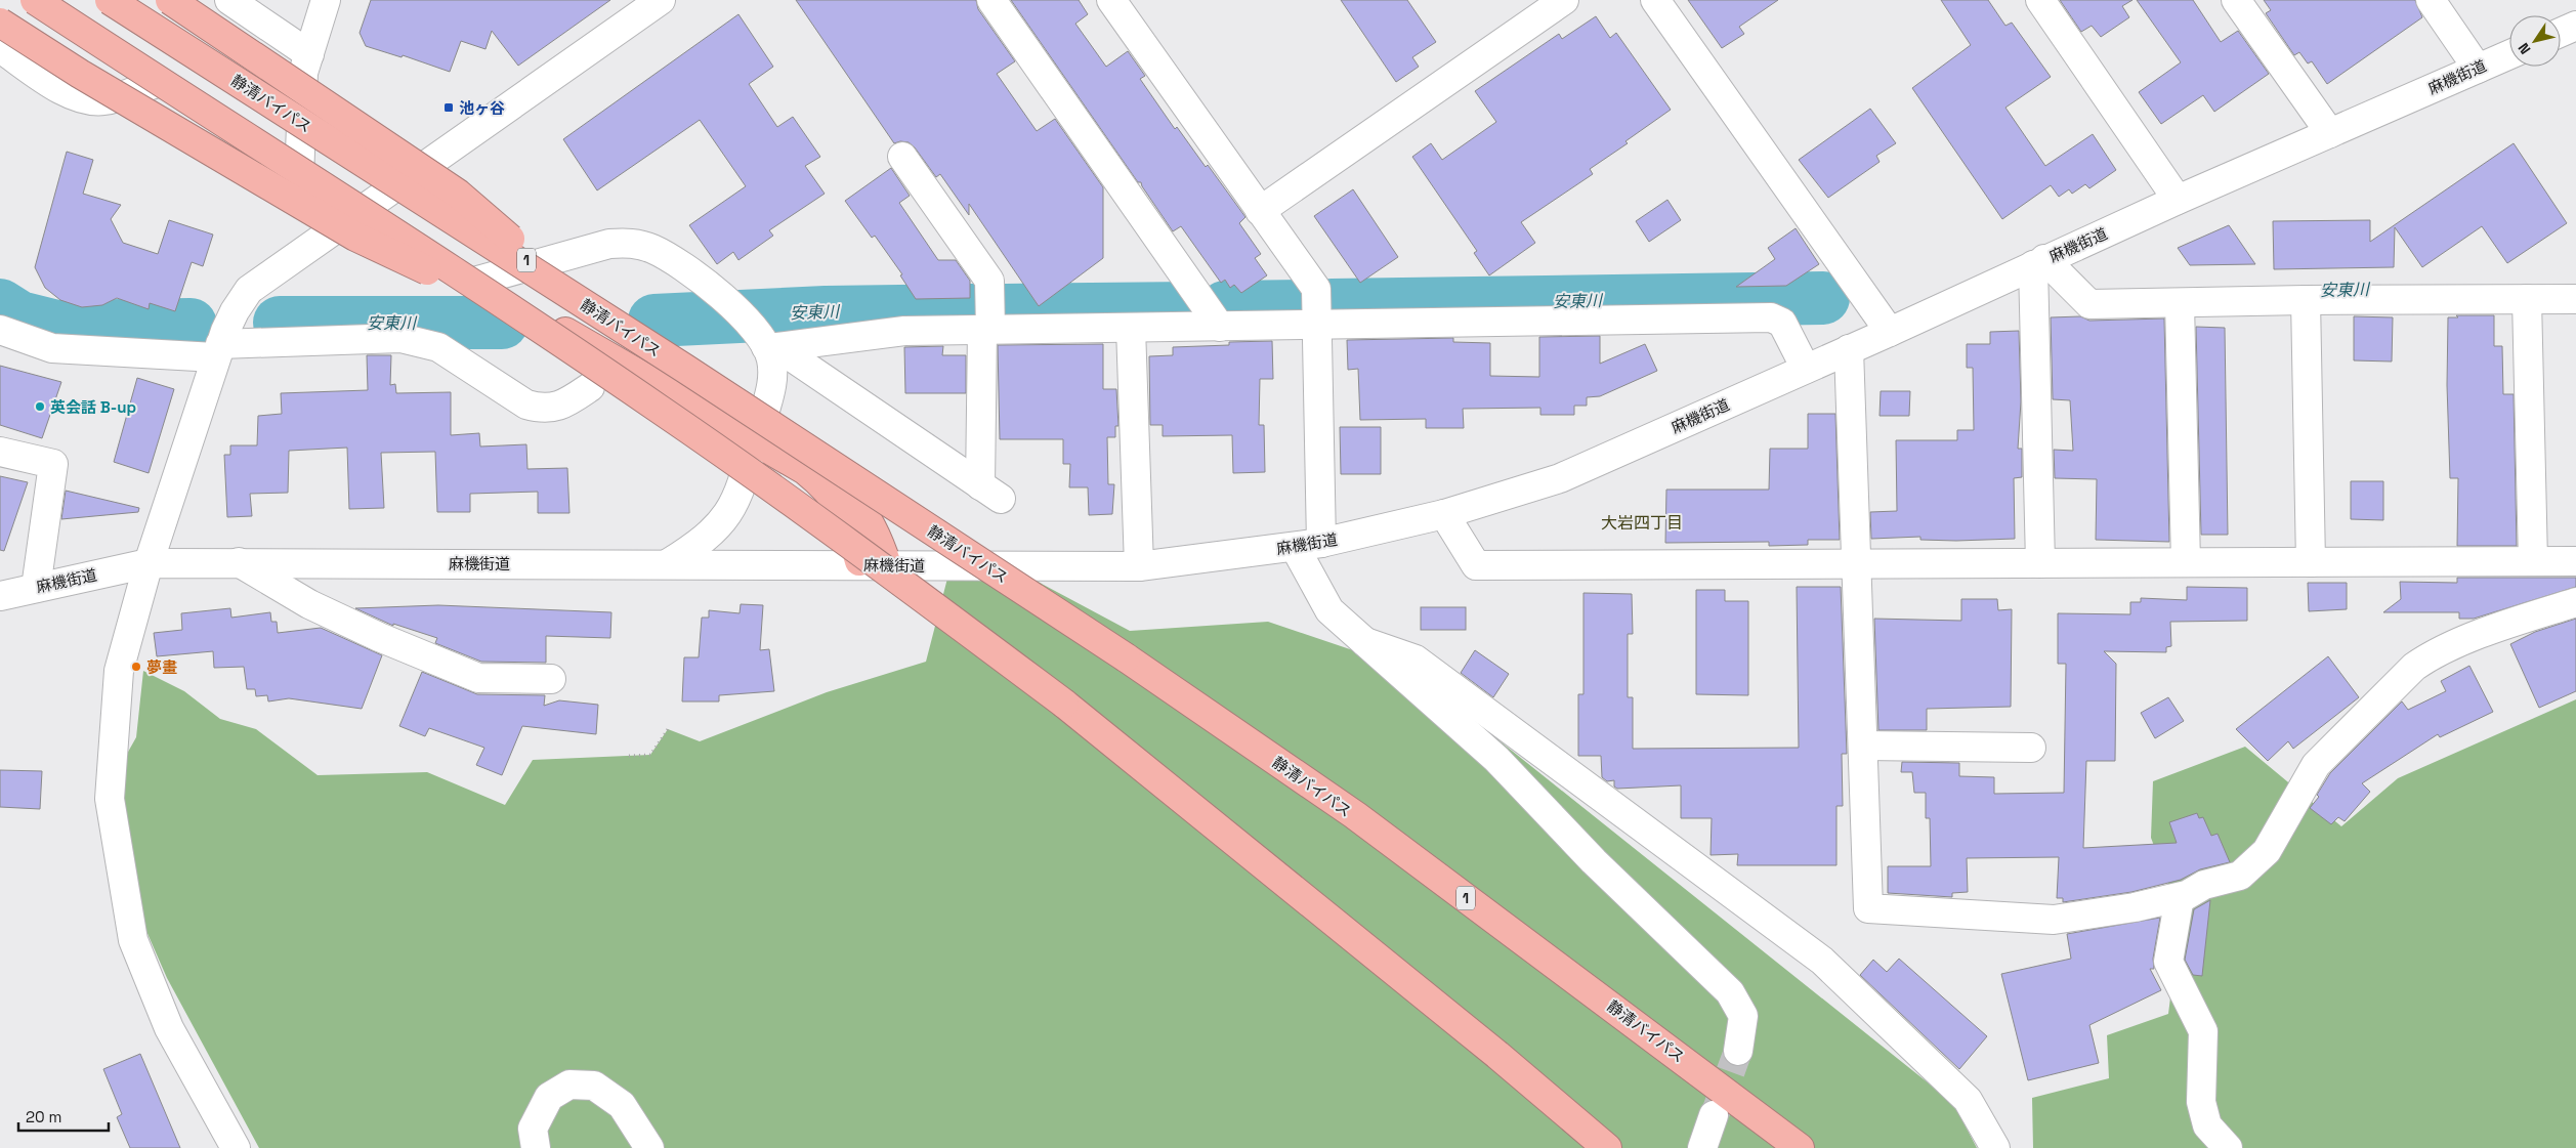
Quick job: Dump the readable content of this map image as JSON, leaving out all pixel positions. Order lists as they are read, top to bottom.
{
  "streets": {
    "highway": ["静清バイパス", "1"],
    "street": ["麻機街道"]
  },
  "crossings": [
    ["麻機街道", "1"],
    ["静清バイパス", "1"]
  ],
  "districts": ["大岩四丁目"],
  "water": ["安東川"],
  "places": {
    "transit": ["池ヶ谷"],
    "other": ["英会話 B-up", "夢畫"]
  },
  "scale_bar": "20 m",
  "north": "bottom left"
}
